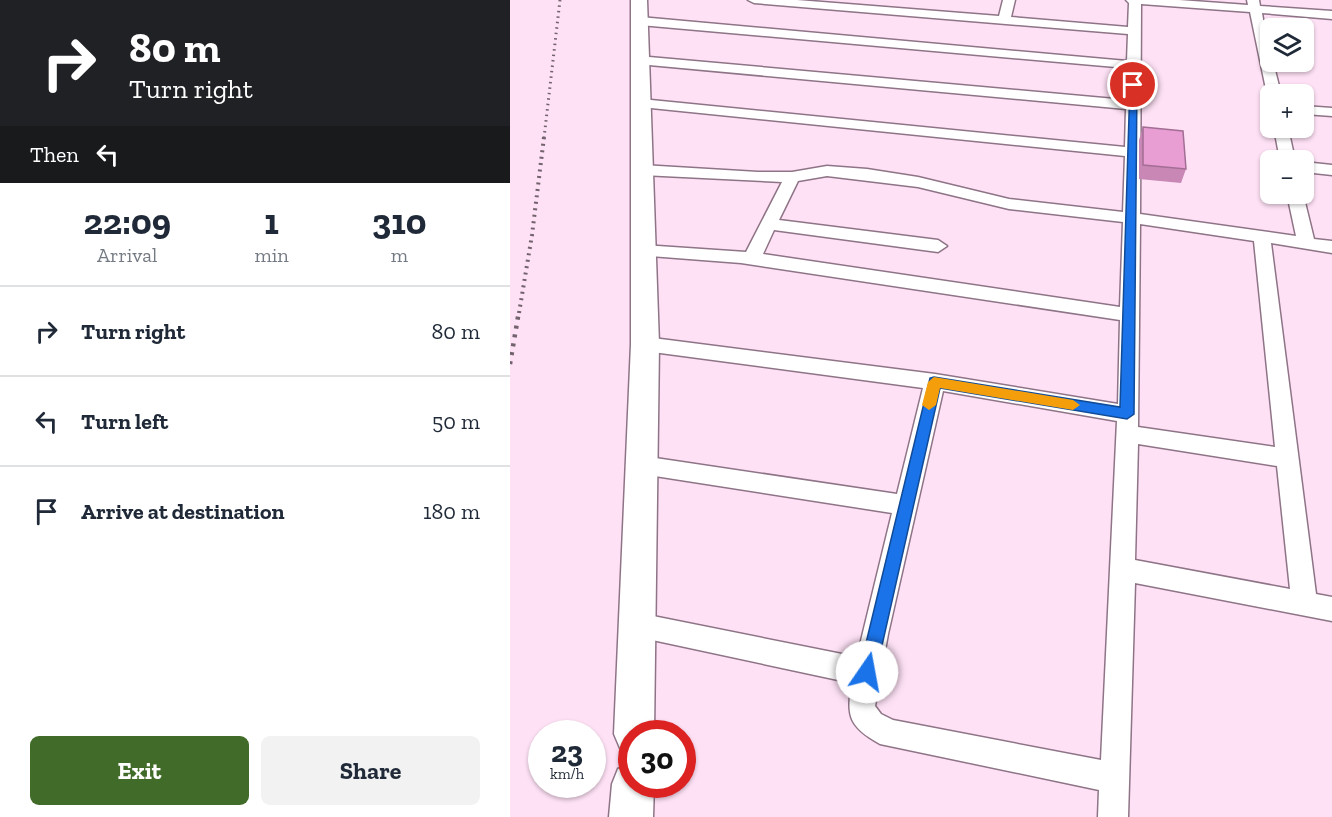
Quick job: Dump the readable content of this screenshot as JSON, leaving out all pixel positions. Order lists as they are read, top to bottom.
{
  "page": {
    "turn": ["80 m", "Turn right"],
    "map_buttons": ["+", "−"],
    "then": "Then",
    "eta": [
      "22:09",
      "Arrival",
      "1",
      "min",
      "310",
      "m"
    ],
    "list": [
      {
        "name": "Turn right",
        "value": "80 m"
      },
      {
        "name": "Turn left",
        "value": "50 m"
      },
      {
        "name": "Arrive at destination",
        "value": "180 m"
      }
    ],
    "speed": "23 km/h",
    "limit": "30",
    "buttons": ["Exit", "Share"]
  }
}
